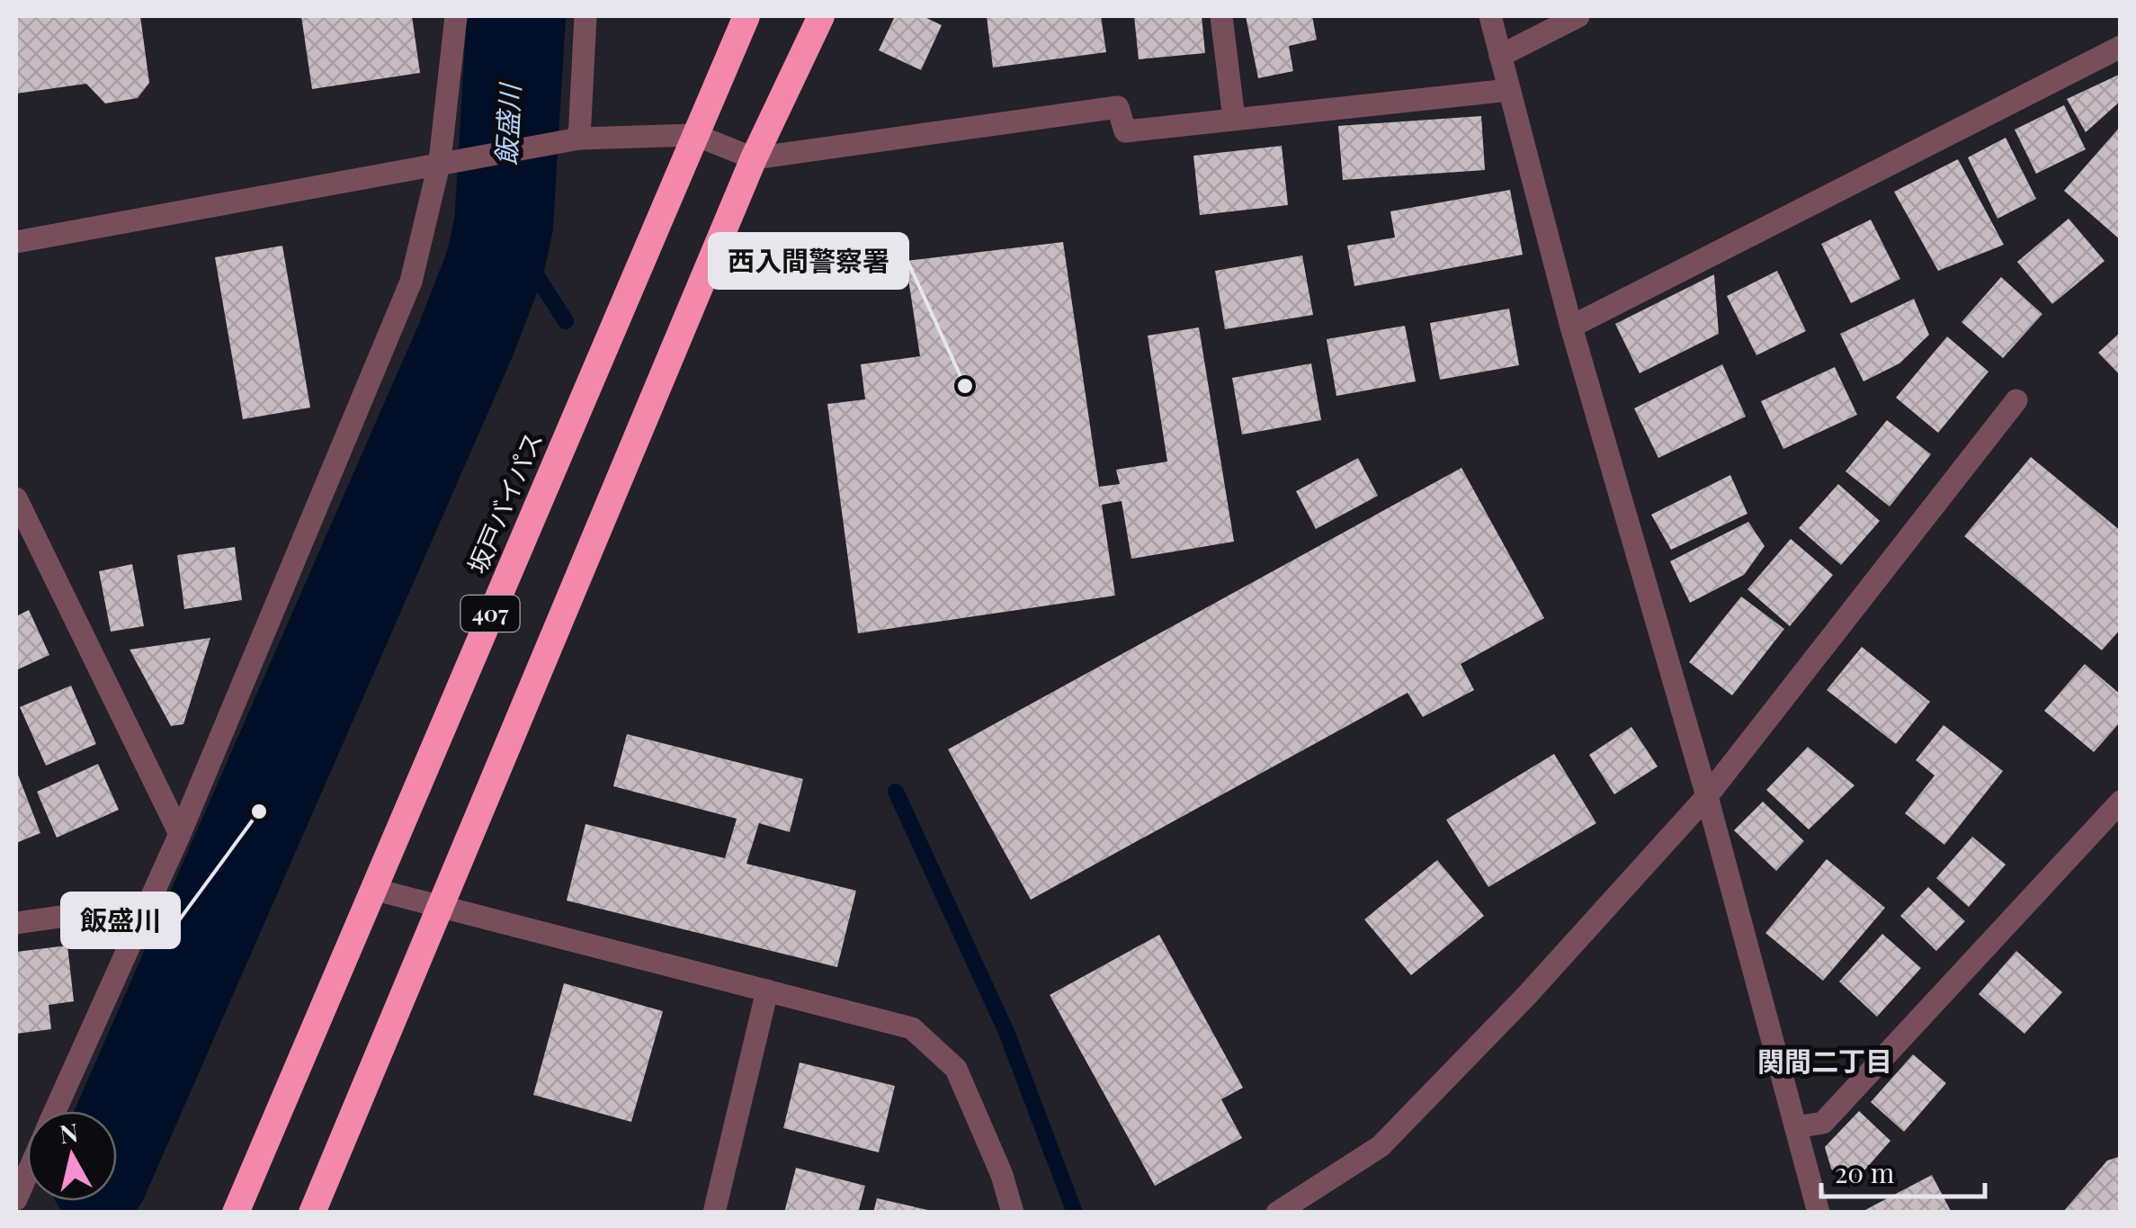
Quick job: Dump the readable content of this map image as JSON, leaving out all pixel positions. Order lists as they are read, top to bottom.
{
  "streets": {
    "highway": ["坂戸バイパス", "407"]
  },
  "districts": ["関間二丁目"],
  "water": ["飯盛川"],
  "places": ["西入間警察署", "飯盛川"],
  "scale_bar": "20 m",
  "north": "top"
}
